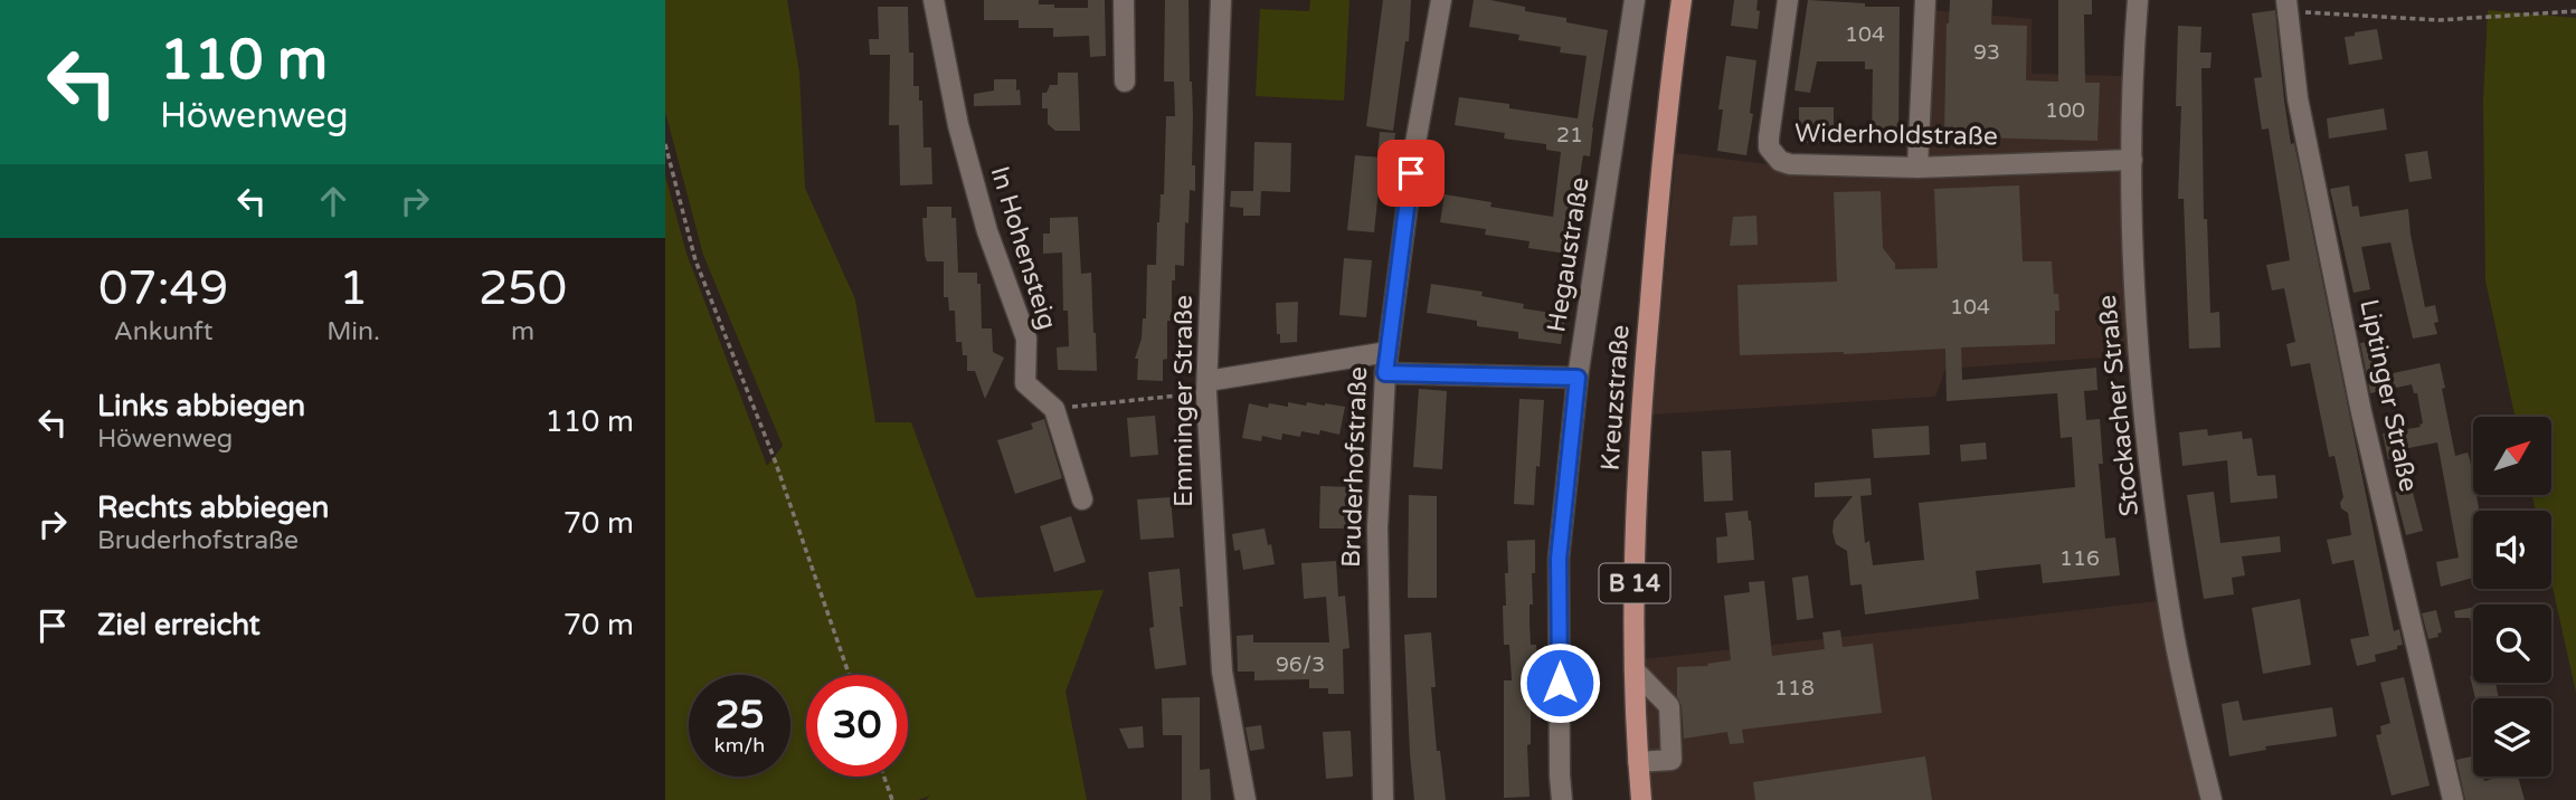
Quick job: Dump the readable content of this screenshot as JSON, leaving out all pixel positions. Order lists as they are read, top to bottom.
{
  "streets": {
    "main road": ["Kreuzstraße", "B 14"],
    "street": [
      "Widerholdstraße",
      "In Hohensteig",
      "Hegaustraße",
      "Liptinger Straße",
      "Emminger Straße",
      "Stockacher Straße",
      "Bruderhofstraße"
    ]
  },
  "crossings": [
    ["Widerholdstraße", "Stockacher Straße"]
  ],
  "house_numbers": [
    "104",
    "93",
    "100",
    "21",
    "104",
    "116",
    "96/3",
    "118"
  ],
  "north": "top right",
  "page": {
    "turn": ["110 m", "Höwenweg"],
    "eta": [
      "07:49",
      "Ankunft",
      "1",
      "Min.",
      "250",
      "m"
    ],
    "list": [
      {
        "name": "Links abbiegen",
        "note": "Höwenweg",
        "value": "110 m"
      },
      {
        "name": "Rechts abbiegen",
        "note": "Bruderhofstraße",
        "value": "70 m"
      },
      {
        "name": "Ziel erreicht",
        "value": "70 m"
      }
    ],
    "speed": "25 km/h",
    "limit": "30"
  }
}
